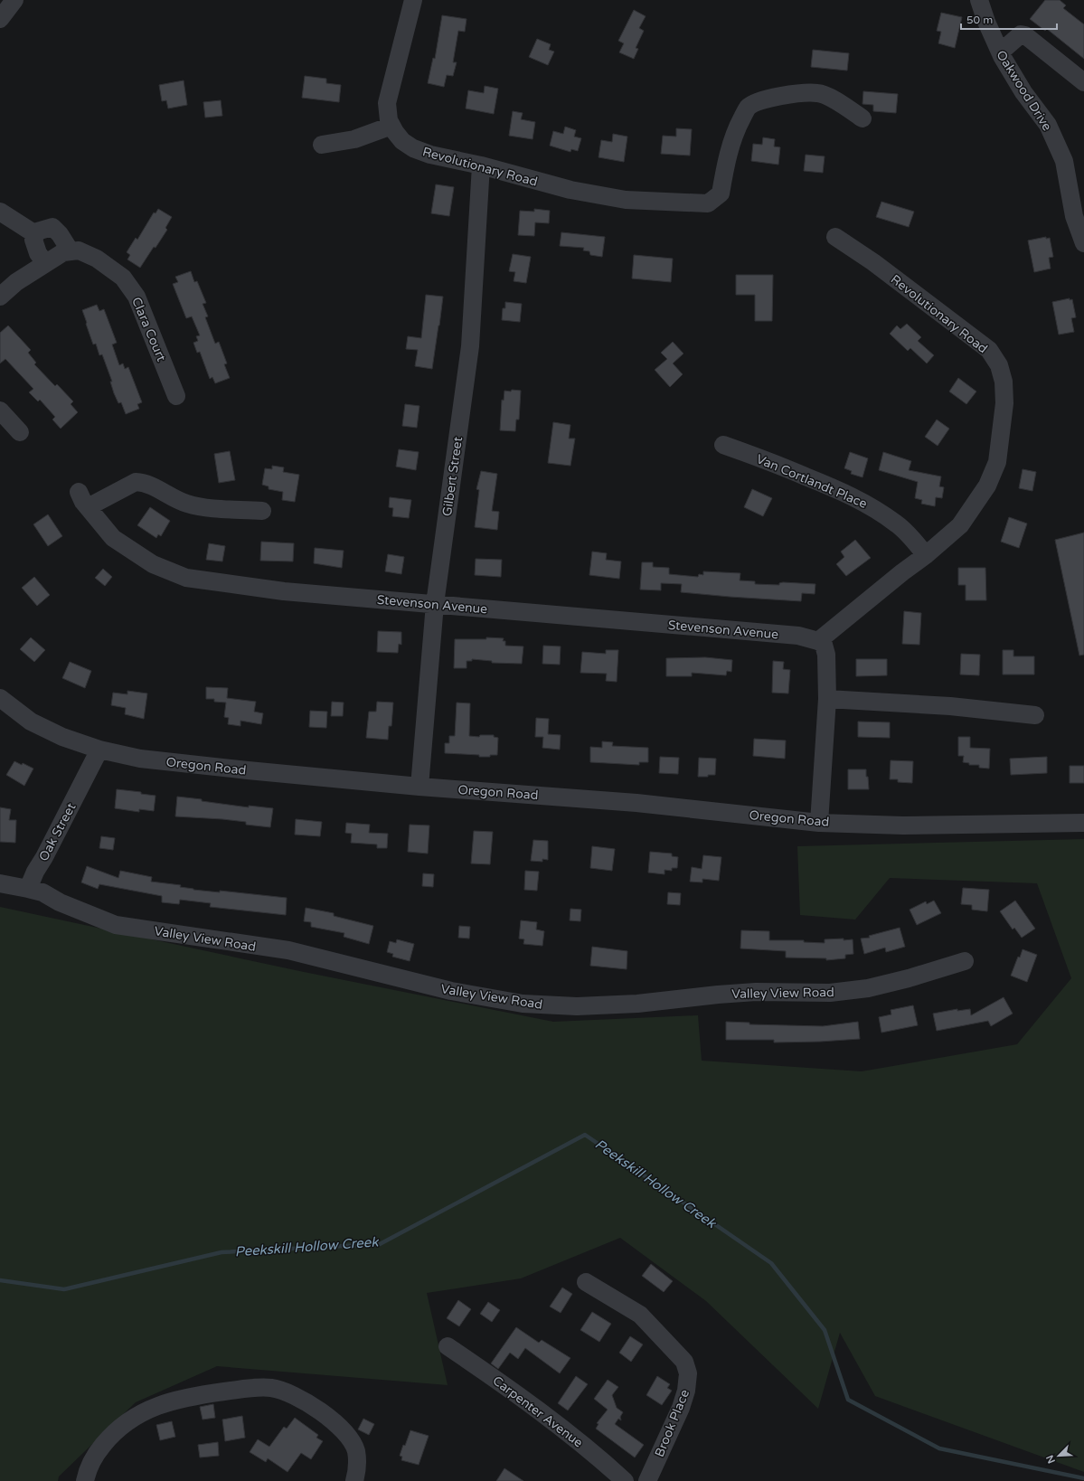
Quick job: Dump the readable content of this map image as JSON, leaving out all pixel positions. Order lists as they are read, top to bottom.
{
  "streets": {
    "street": [
      "Oakwood Drive",
      "Revolutionary Road",
      "Clara Court",
      "Gilbert Street",
      "Van Cortlandt Place",
      "Stevenson Avenue",
      "Oregon Road",
      "Oak Street",
      "Valley View Road",
      "Carpenter Avenue",
      "Brook Place"
    ]
  },
  "crossings": [
    ["Revolutionary Road", "Gilbert Street"],
    ["Revolutionary Road", "Van Cortlandt Place"],
    ["Revolutionary Road", "Stevenson Avenue"],
    ["Gilbert Street", "Stevenson Avenue"],
    ["Gilbert Street", "Oregon Road"],
    ["Oregon Road", "Oak Street"],
    ["Oak Street", "Valley View Road"]
  ],
  "water": ["Peekskill Hollow Creek"],
  "scale_bar": "50 m",
  "north": "bottom left"
}
